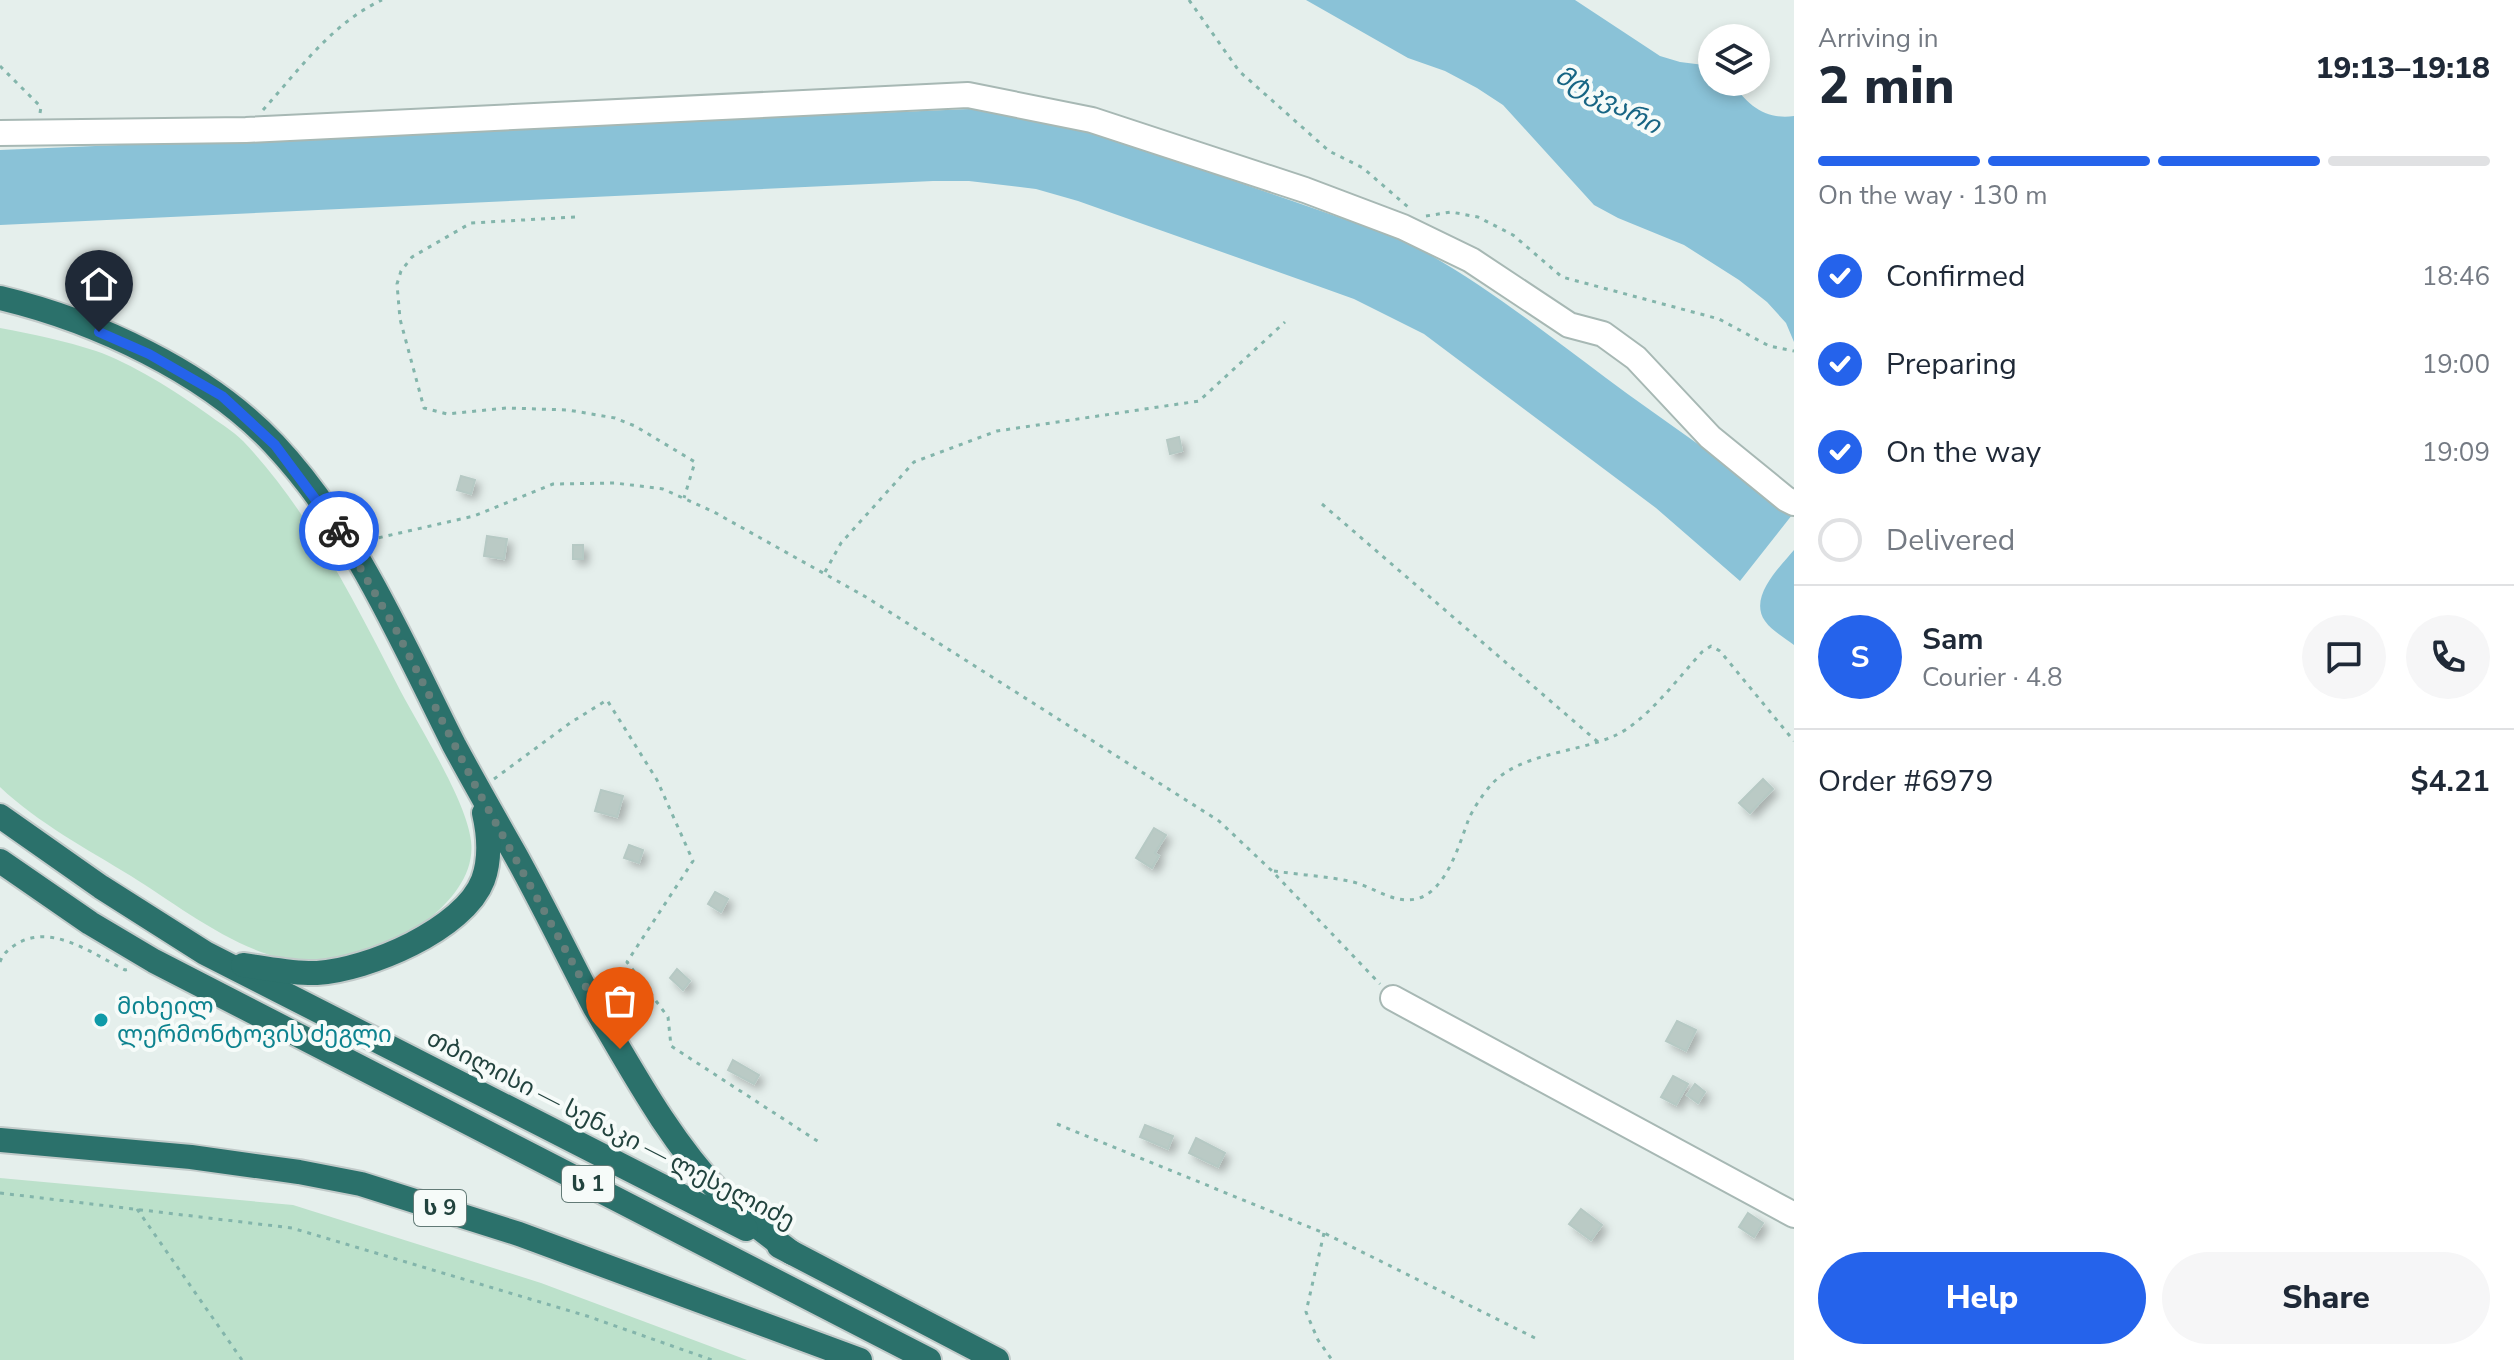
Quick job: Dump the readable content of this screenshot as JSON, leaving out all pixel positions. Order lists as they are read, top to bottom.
{
  "streets": {
    "highway": ["თბილისი — სენაკი — ლესელიძე", "ს 1", "ს 9"]
  },
  "water": ["მტკვარი"],
  "places": ["მიხეილ ლერმონტოვის ძეგლი"],
  "page": {
    "heading": ["2 min", "Arriving in", "19:13–19:18"],
    "panel": [
      "Sam",
      "Courier · 4.8",
      "Order #6979",
      "$4.21"
    ],
    "bar": "On the way · 130 m",
    "list": [
      ["Confirmed", "18:46"],
      ["Preparing", "19:00"],
      ["On the way", "19:09"],
      "Delivered"
    ],
    "round": "S",
    "buttons": ["Help", "Share"]
  }
}
